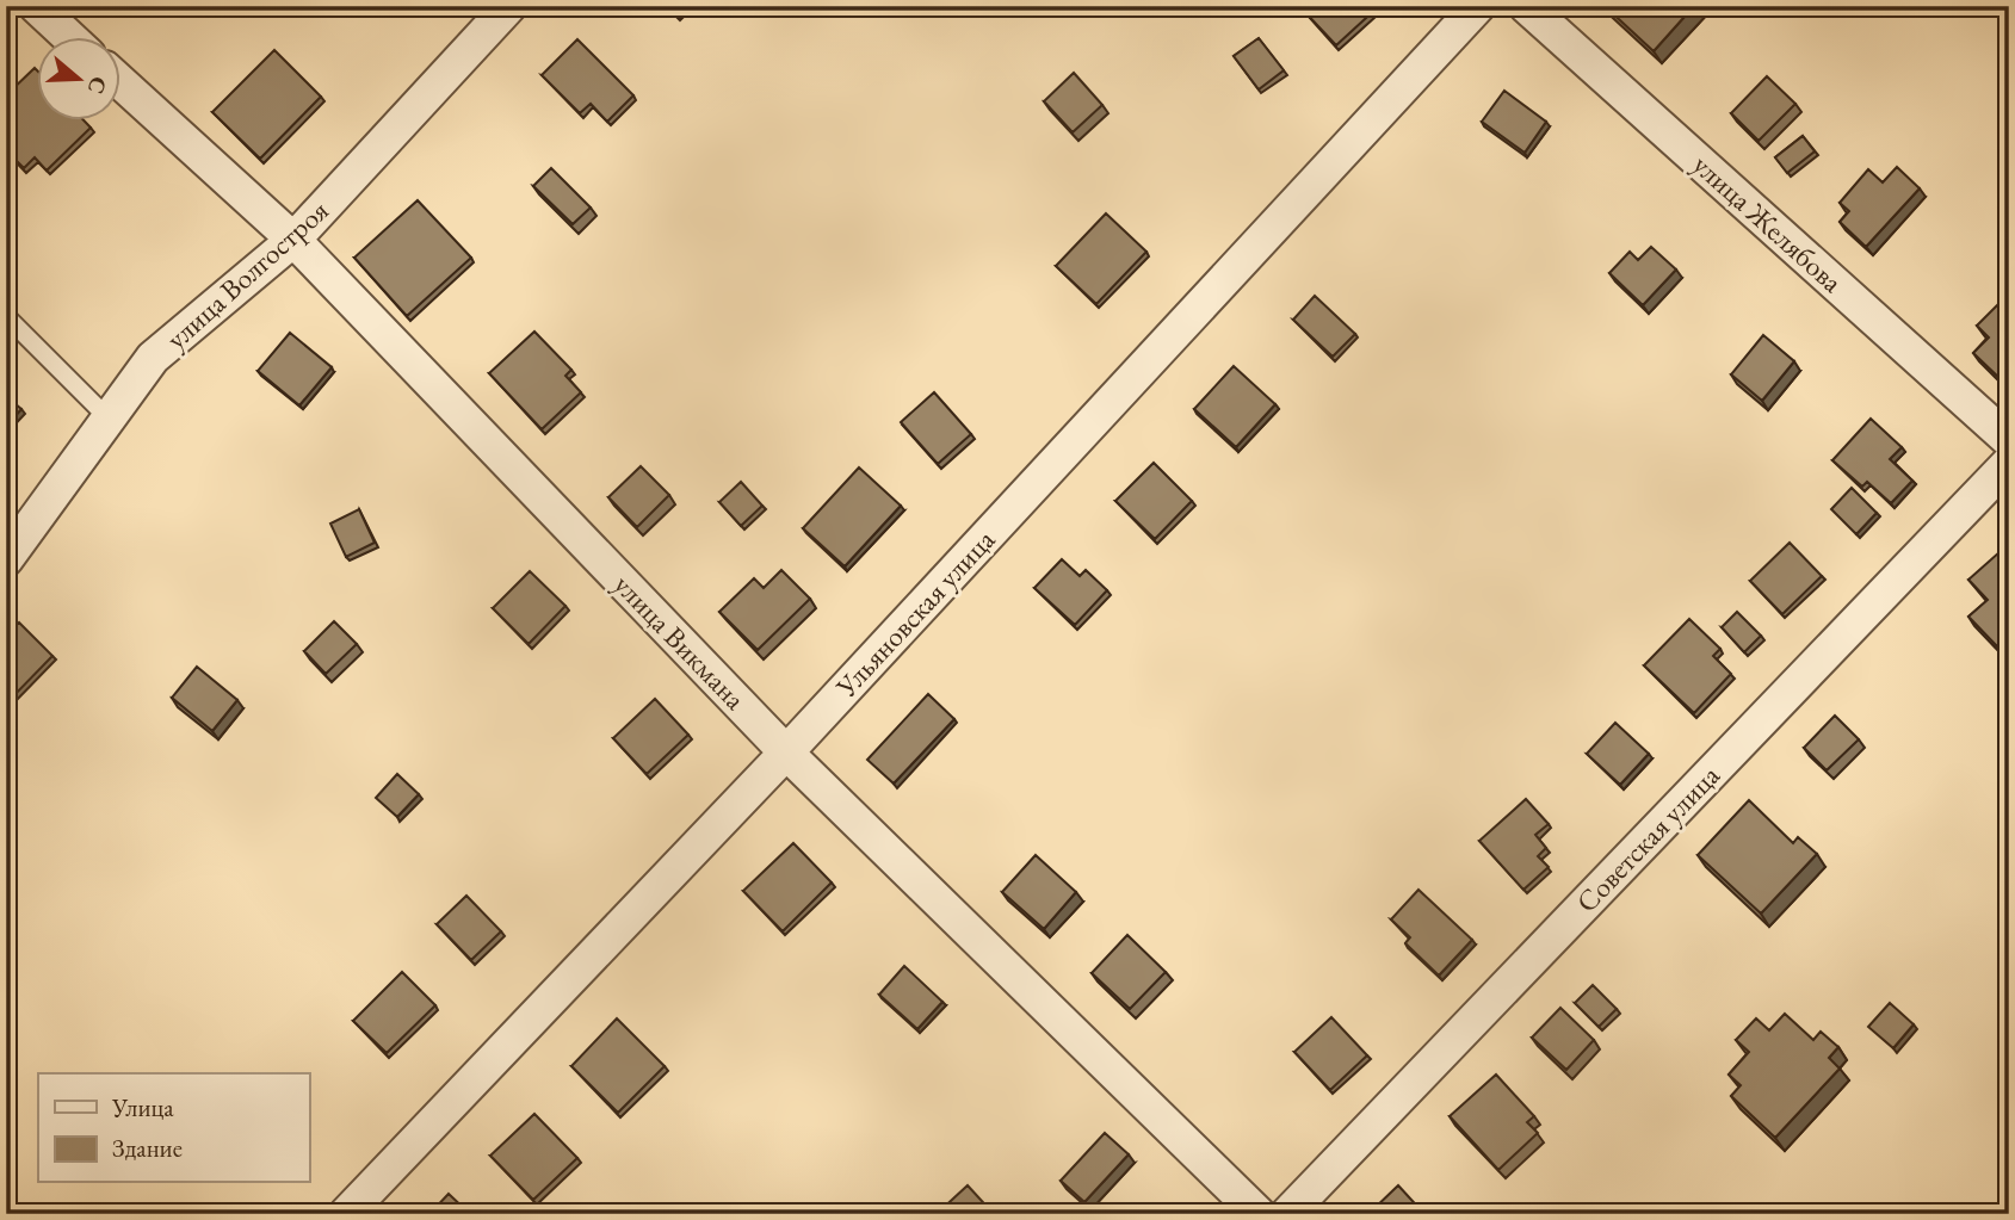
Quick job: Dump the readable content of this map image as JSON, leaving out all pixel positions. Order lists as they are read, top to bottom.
{
  "streets": {
    "street": [
      "улица Желябова",
      "улица Волгостроя",
      "Ульяновская улица",
      "улица Викмана",
      "Советская улица"
    ]
  },
  "crossings": [
    ["улица Волгостроя", "улица Викмана"],
    ["Ульяновская улица", "улица Викмана"]
  ],
  "legend": ["Улица", "Здание"],
  "north": "right"
}
